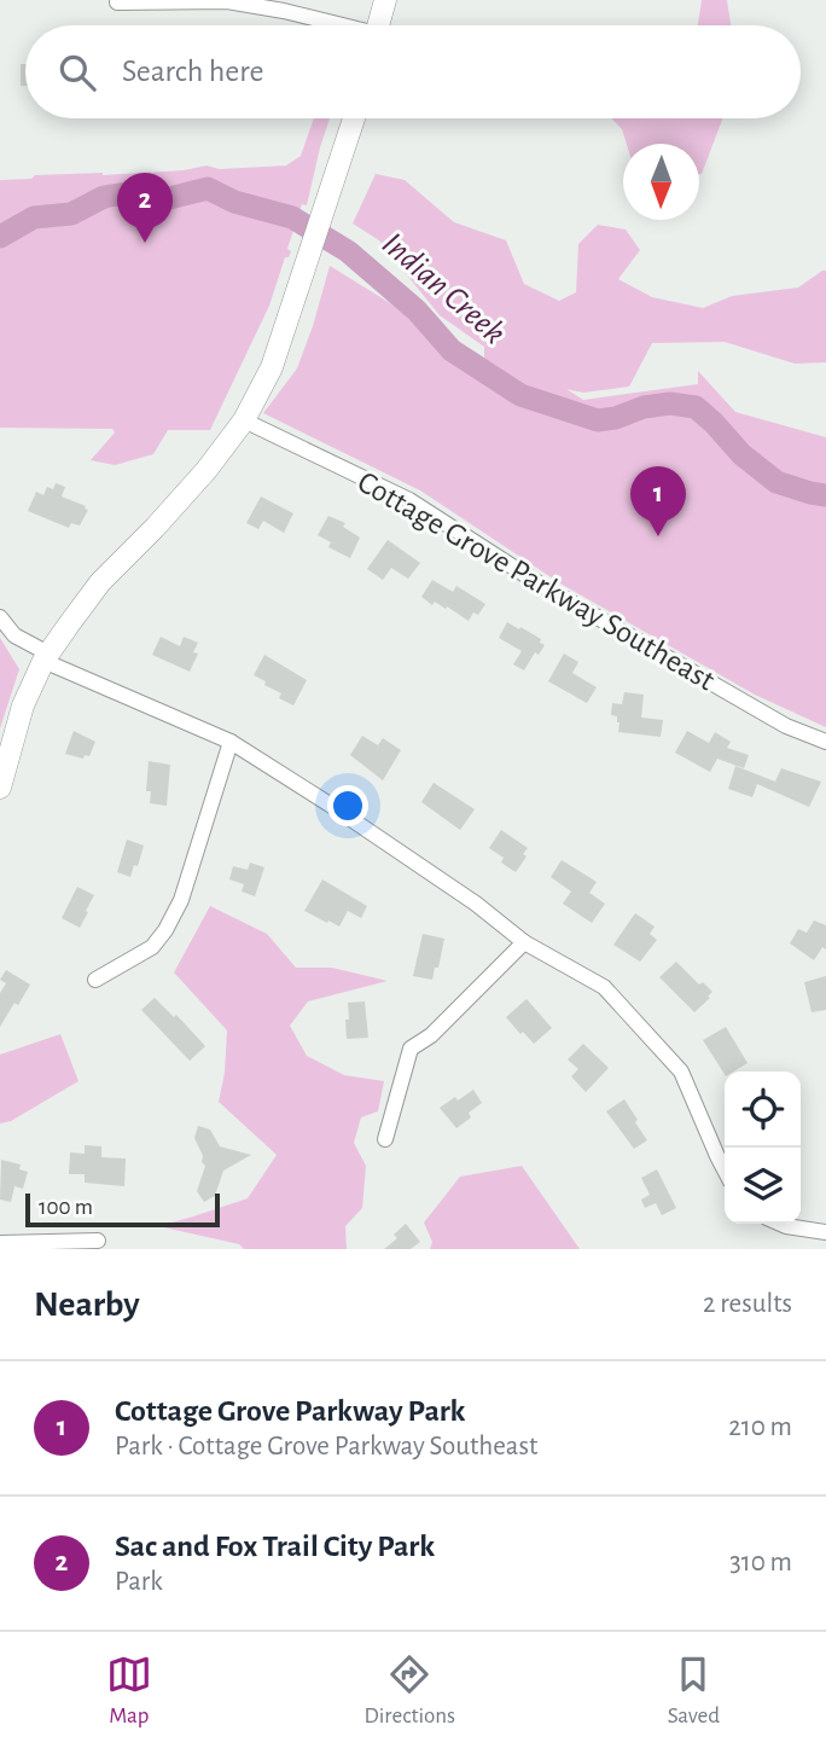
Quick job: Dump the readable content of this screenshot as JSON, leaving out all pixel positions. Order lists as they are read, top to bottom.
{
  "streets": {
    "street": ["Cottage Grove Parkway Southeast"]
  },
  "water": ["Indian Creek"],
  "scale_bar": "100 m",
  "north": "bottom",
  "page": {
    "search": "Search here",
    "pins": ["2", "1"],
    "scale": "100 m",
    "heading": ["Nearby", "2 results"],
    "list": [
      {
        "mark": "1",
        "name": "Cottage Grove Parkway Park",
        "note": "Park · Cottage Grove Parkway Southeast",
        "value": "210 m"
      },
      {
        "mark": "2",
        "name": "Sac and Fox Trail City Park",
        "note": "Park",
        "value": "310 m"
      }
    ],
    "nav": ["Map", "Directions", "Saved"]
  }
}
